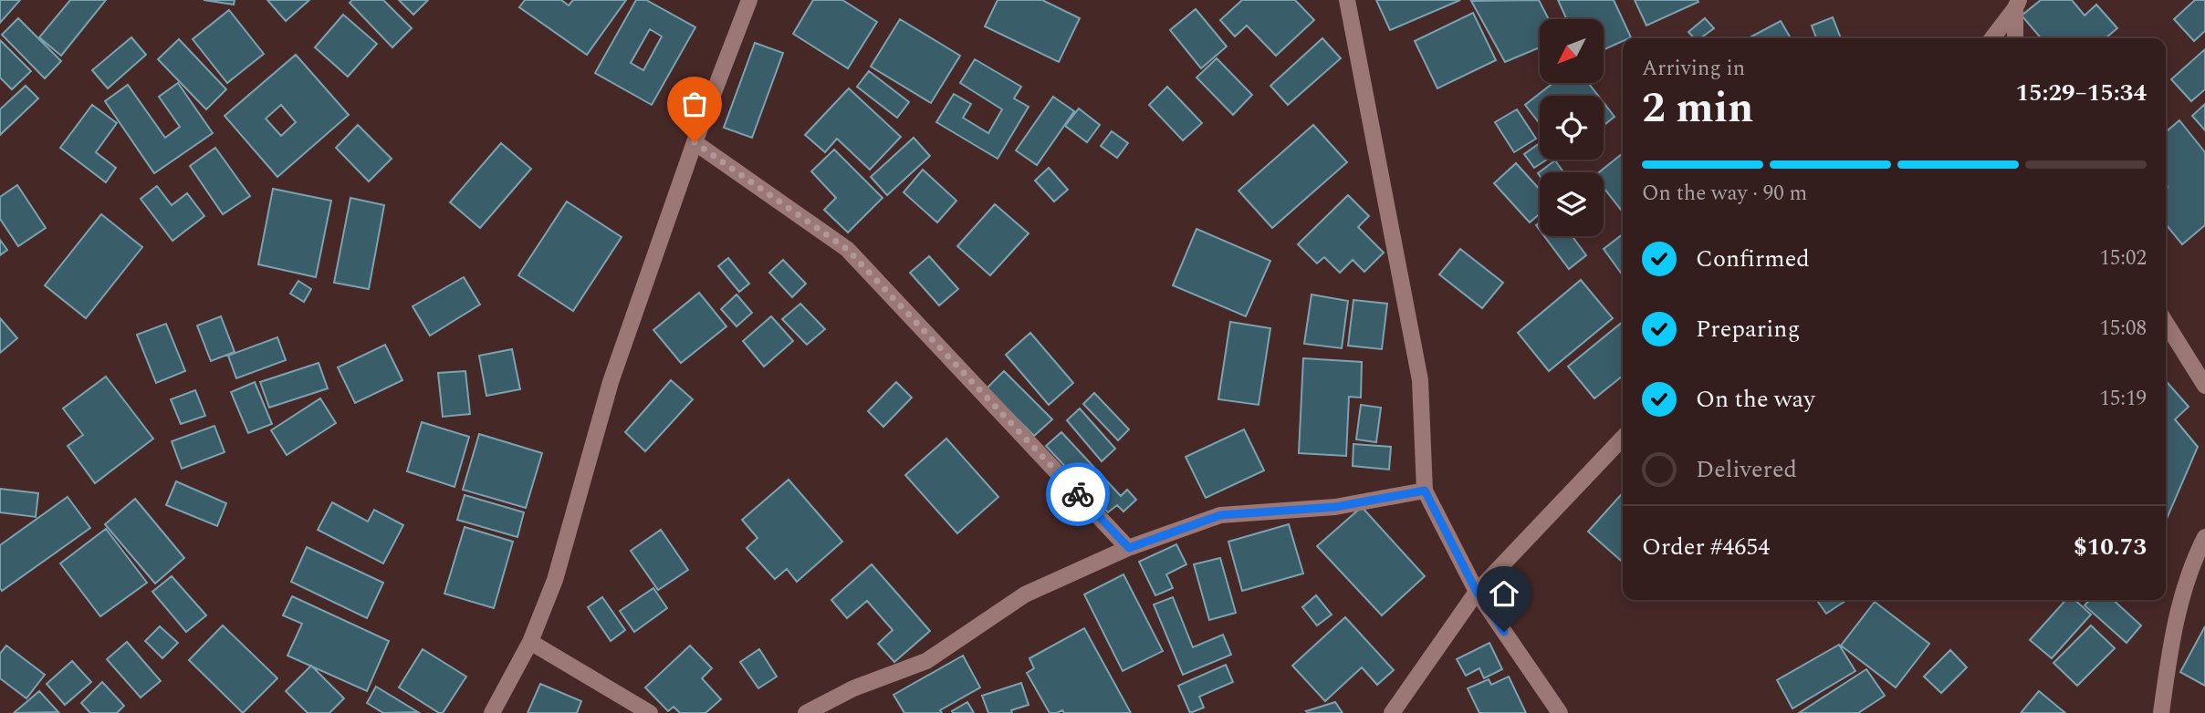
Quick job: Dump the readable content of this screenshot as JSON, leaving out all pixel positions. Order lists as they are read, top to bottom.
{
  "north": "bottom left",
  "page": {
    "heading": ["2 min", "Arriving in", "15:29–15:34"],
    "panel": ["Order #4654", "$10.73"],
    "bar": "On the way · 90 m",
    "list": [
      ["Confirmed", "15:02"],
      ["Preparing", "15:08"],
      ["On the way", "15:19"],
      "Delivered"
    ]
  }
}
